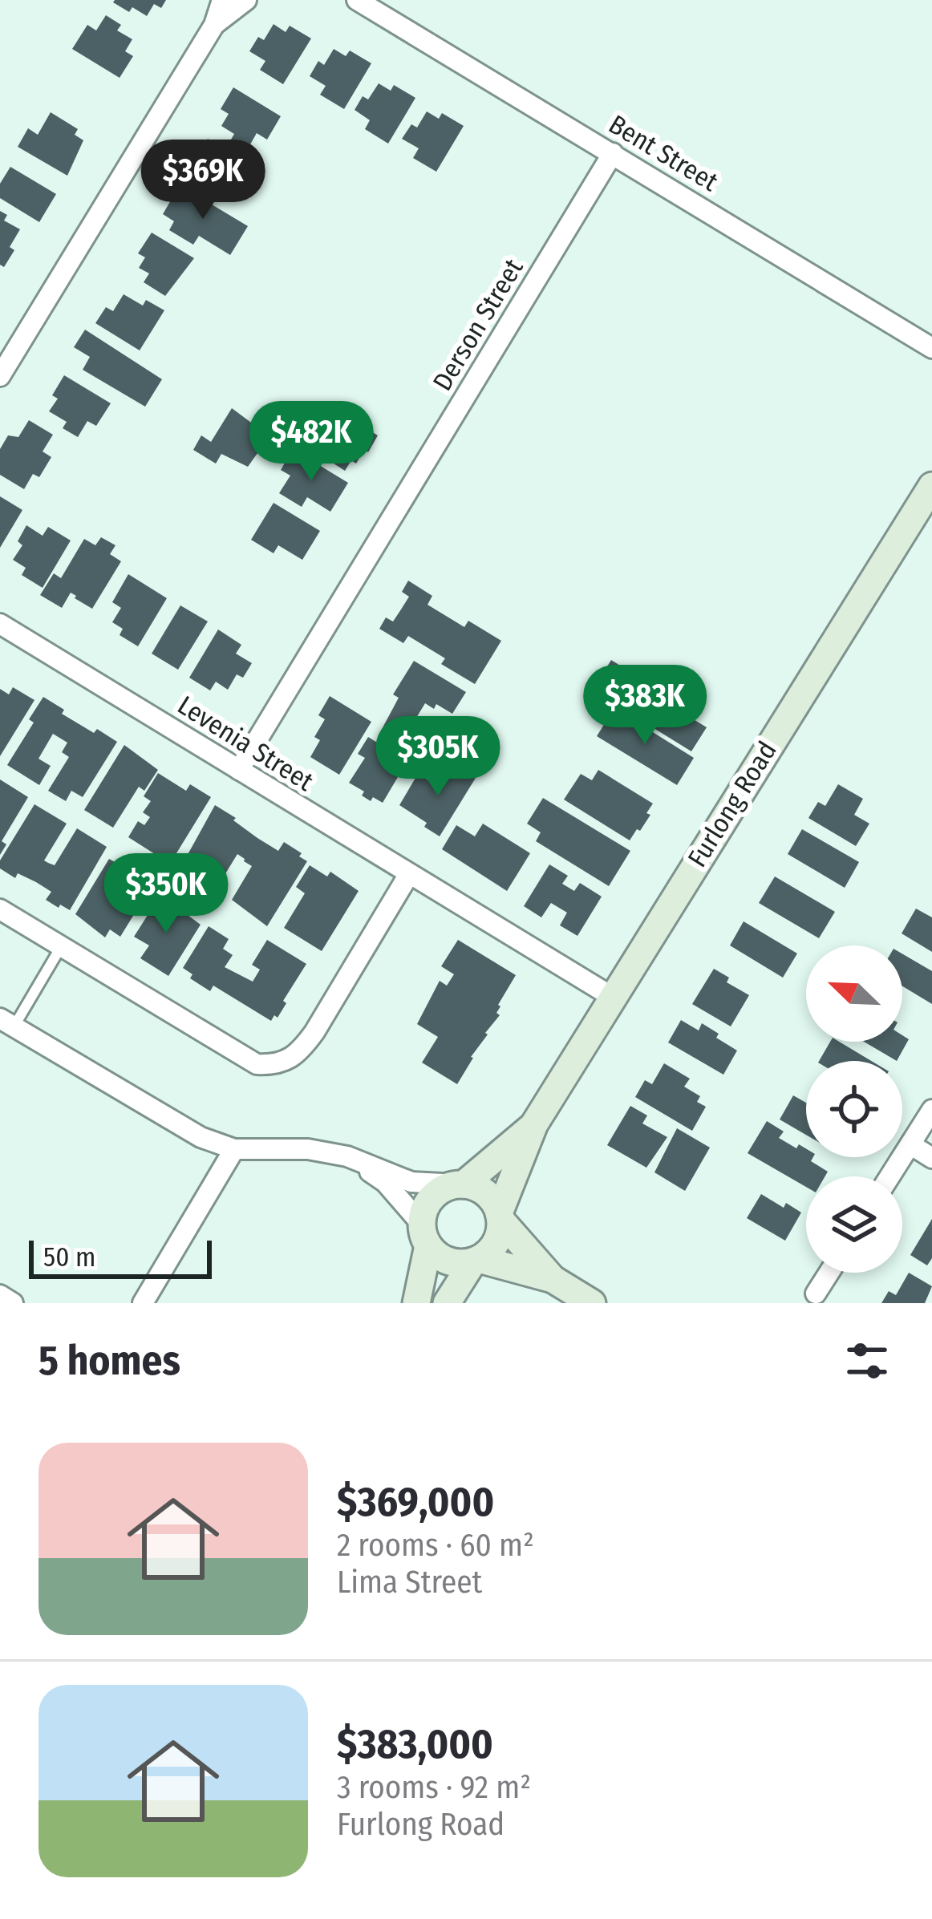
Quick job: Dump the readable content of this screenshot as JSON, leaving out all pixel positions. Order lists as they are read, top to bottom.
{
  "streets": {
    "main road": ["Furlong Road"],
    "street": ["Bent Street", "Derson Street", "Levenia Street"]
  },
  "crossings": [
    ["Bent Street", "Derson Street"],
    ["Derson Street", "Levenia Street"],
    ["Levenia Street", "Furlong Road"]
  ],
  "scale_bar": "50 m",
  "north": "top left",
  "page": {
    "price": [
      "$369K",
      "$482K",
      "$383K",
      "$305K",
      "$350K"
    ],
    "scale": "50 m",
    "heading": "5 homes",
    "list": [
      {
        "name": "$369,000",
        "note": "2 rooms · 60 m² · Lima Street"
      },
      {
        "name": "$383,000",
        "note": "3 rooms · 92 m² · Furlong Road"
      }
    ]
  }
}
